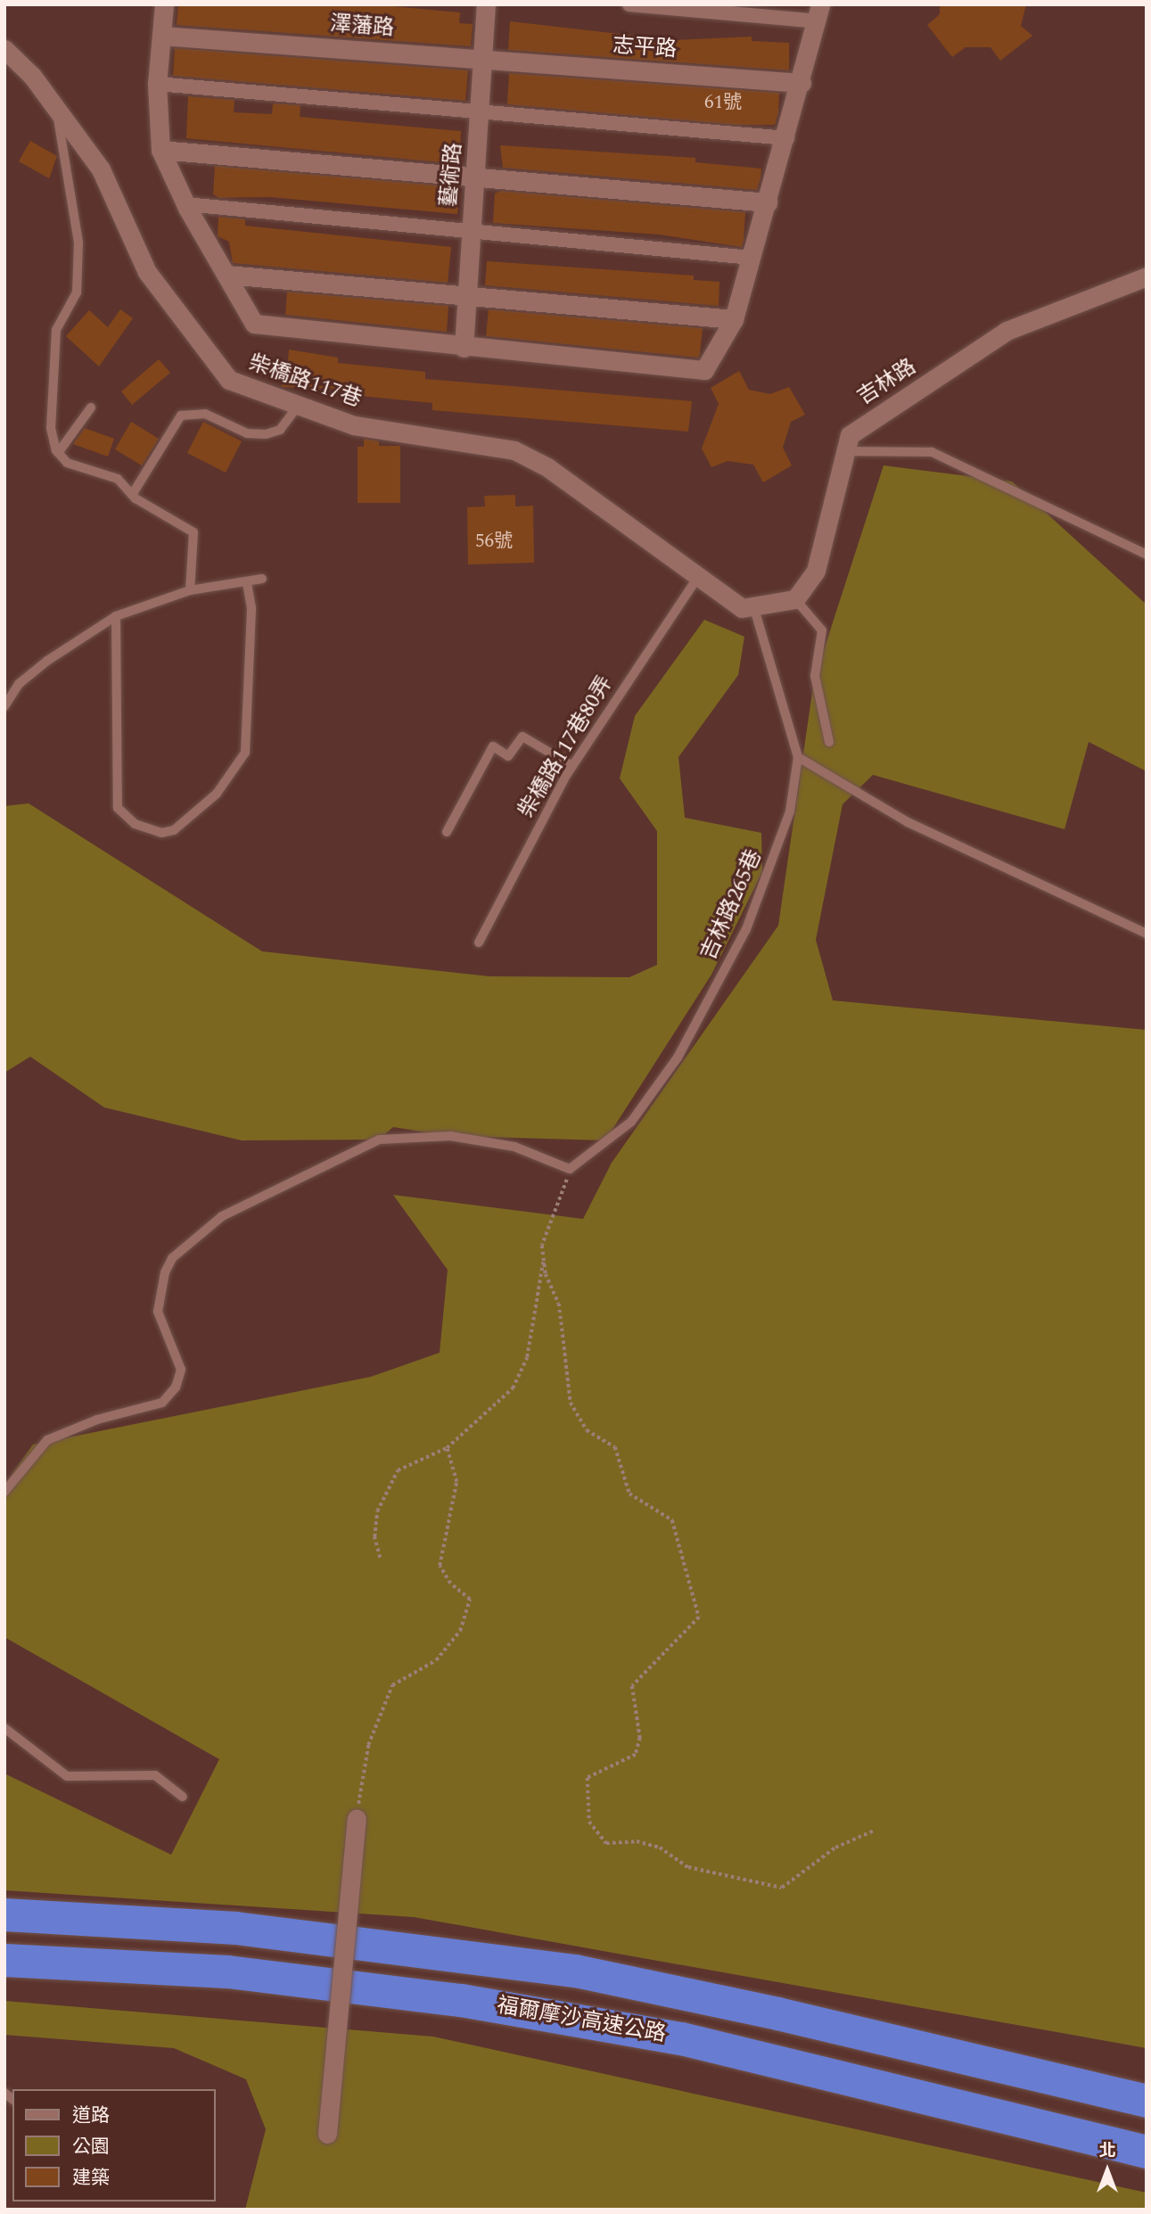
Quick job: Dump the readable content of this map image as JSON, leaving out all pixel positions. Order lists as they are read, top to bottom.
{
  "streets": {
    "highway": ["福爾摩沙高速公路"],
    "street": [
      "澤藩路",
      "志平路",
      "藝術路",
      "柴橋路117巷",
      "吉林路"
    ],
    "lane": ["柴橋路117巷80弄", "吉林路265巷"]
  },
  "crossings": [
    ["澤藩路", "志平路"],
    ["澤藩路", "藝術路"],
    ["志平路", "藝術路"],
    ["柴橋路117巷", "柴橋路117巷80弄"],
    ["柴橋路117巷", "吉林路265巷"]
  ],
  "house_numbers": ["61號", "56號"],
  "legend": ["道路", "公園", "建築"],
  "north": "top"
}
